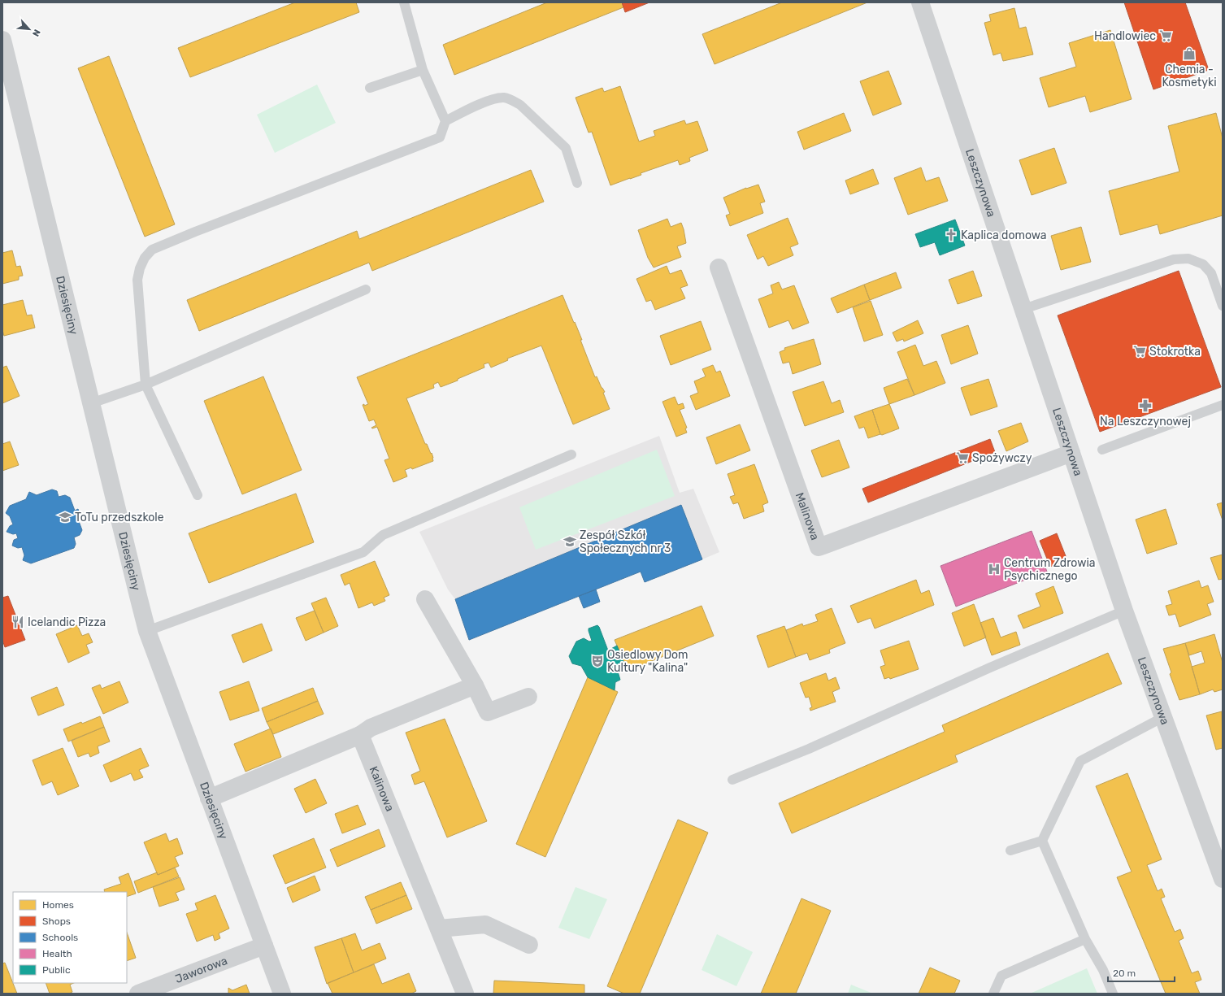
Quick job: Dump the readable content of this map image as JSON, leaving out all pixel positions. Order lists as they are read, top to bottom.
{
  "streets": {
    "street": [
      "Leszczynowa",
      "Dziesięciny",
      "Malinowa",
      "Kalinowa",
      "Jaworowa"
    ]
  },
  "crossings": [
    ["Leszczynowa", "Malinowa"],
    ["Dziesięciny", "Jaworowa"]
  ],
  "places": {
    "supermarket": ["Handlowiec", "Stokrotka", "Spożywczy"],
    "shop": ["Chemia - Kosmetyki"],
    "church": ["Kaplica domowa"],
    "pharmacy": ["Na Leszczynowej"],
    "school or university": ["ToTu przedszkole", "Zespół Szkół Społecznych nr 3"],
    "hospital": ["Centrum Zdrowia Psychicznego"],
    "restaurant": ["Icelandic Pizza"],
    "theatre": ["Osiedlowy Dom Kultury \"Kalina\""]
  },
  "legend": [
    "Homes",
    "Shops",
    "Schools",
    "Health",
    "Public"
  ],
  "scale_bar": "20 m",
  "north": "bottom right"
}
